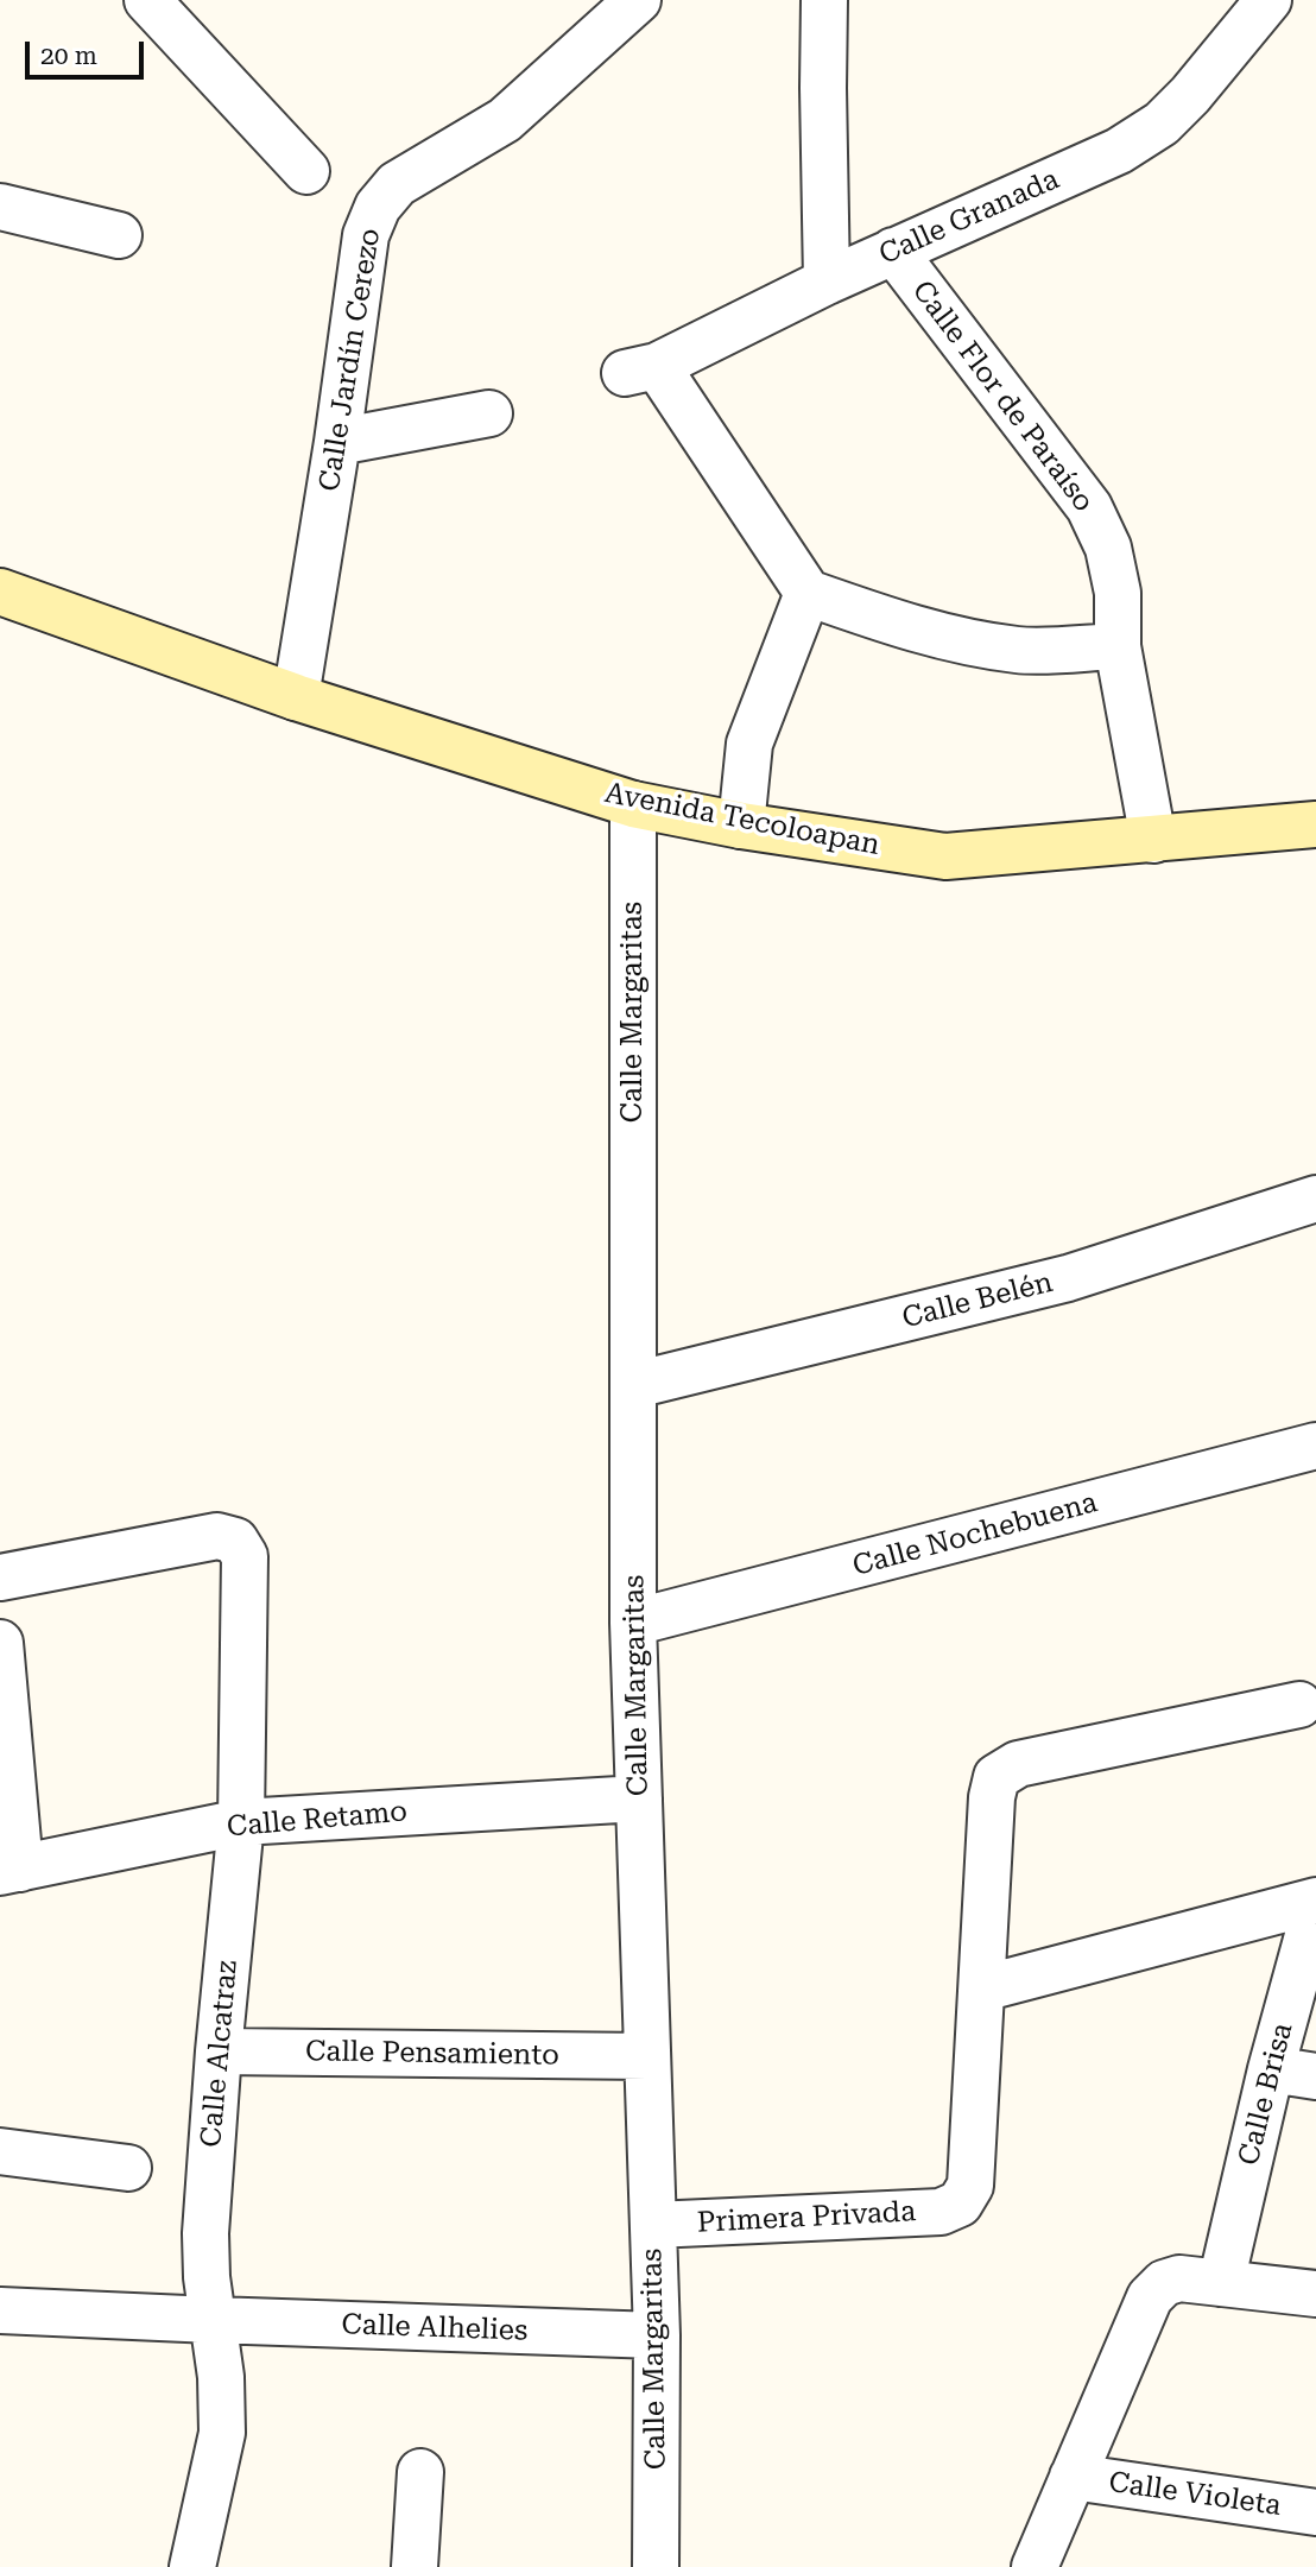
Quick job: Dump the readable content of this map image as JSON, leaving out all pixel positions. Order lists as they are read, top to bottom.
{
  "streets": {
    "street": [
      "Calle Granada",
      "Calle Jardín Cerezo",
      "Calle Flor de Paraíso",
      "Avenida Tecoloapan",
      "Calle Margaritas",
      "Calle Belén",
      "Calle Nochebuena",
      "Calle Retamo",
      "Calle Alcatraz",
      "Calle Pensamiento",
      "Calle Brisa",
      "Primera Privada",
      "Calle Alhelies",
      "Calle Violeta"
    ]
  },
  "crossings": [
    ["Calle Granada", "Calle Flor de Paraíso"],
    ["Calle Jardín Cerezo", "Avenida Tecoloapan"],
    ["Calle Flor de Paraíso", "Avenida Tecoloapan"],
    ["Avenida Tecoloapan", "Calle Margaritas"],
    ["Calle Margaritas", "Calle Belén"],
    ["Calle Margaritas", "Calle Nochebuena"],
    ["Calle Margaritas", "Calle Retamo"],
    ["Calle Margaritas", "Calle Pensamiento"],
    ["Calle Margaritas", "Primera Privada"],
    ["Calle Margaritas", "Calle Alhelies"],
    ["Calle Retamo", "Calle Alcatraz"],
    ["Calle Alcatraz", "Calle Pensamiento"],
    ["Calle Alcatraz", "Calle Alhelies"]
  ],
  "scale_bar": "20 m"
}
